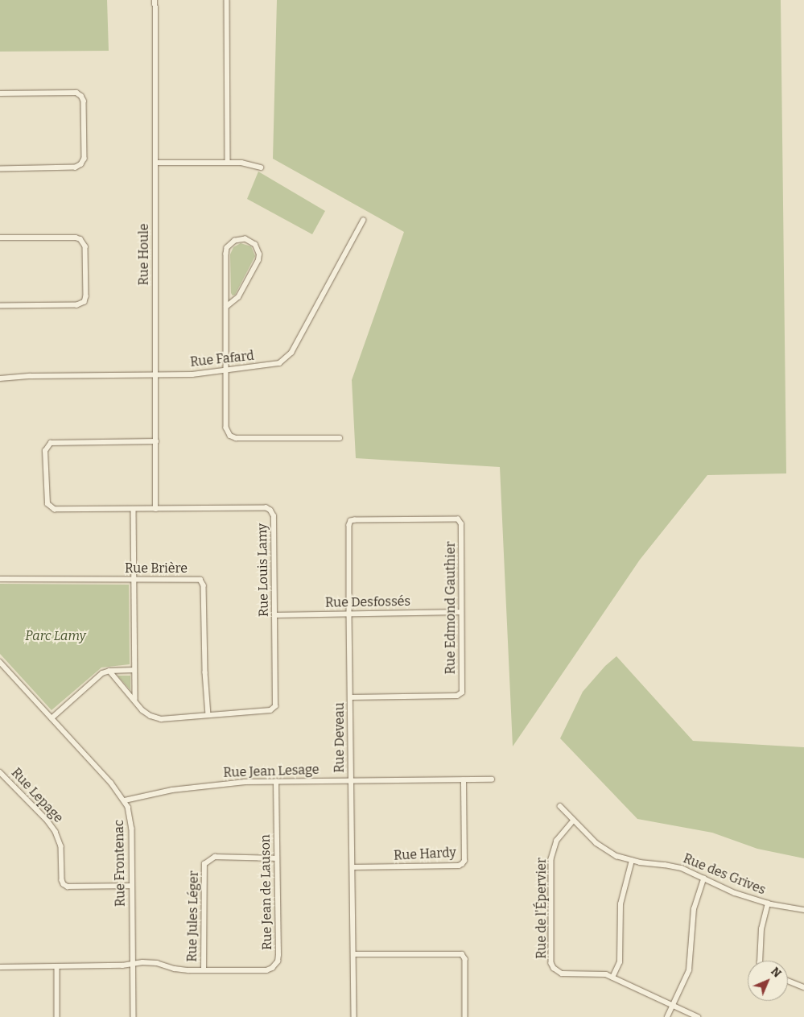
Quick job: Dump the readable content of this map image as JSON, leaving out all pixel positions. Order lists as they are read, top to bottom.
{
  "streets": {
    "street": [
      "Rue Houle",
      "Rue Fafard",
      "Rue Brière",
      "Rue Louis Lamy",
      "Rue Desfossés",
      "Rue Edmond Gauthier",
      "Rue Deveau",
      "Rue Jean Lesage",
      "Rue Lepage",
      "Rue Hardy",
      "Rue Frontenac",
      "Rue des Grives",
      "Rue Jean de Lauson",
      "Rue de l'Épervier",
      "Rue Jules Léger"
    ]
  },
  "crossings": [
    ["Rue Houle", "Rue Fafard"],
    ["Rue Houle", "Rue Louis Lamy"],
    ["Rue Brière", "Rue Louis Lamy"],
    ["Rue Louis Lamy", "Rue Desfossés"],
    ["Rue Desfossés", "Rue Edmond Gauthier"],
    ["Rue Desfossés", "Rue Deveau"],
    ["Rue Edmond Gauthier", "Rue Deveau"],
    ["Rue Deveau", "Rue Jean Lesage"],
    ["Rue Deveau", "Rue Hardy"],
    ["Rue Jean Lesage", "Rue Hardy"],
    ["Rue Jean Lesage", "Rue Frontenac"],
    ["Rue Jean Lesage", "Rue Jean de Lauson"],
    ["Rue Lepage", "Rue Frontenac"],
    ["Rue Frontenac", "Rue Jean de Lauson"],
    ["Rue des Grives", "Rue de l'Épervier"],
    ["Rue Jean de Lauson", "Rue Jules Léger"]
  ],
  "parks": ["Parc Lamy"],
  "north": "top right"
}
